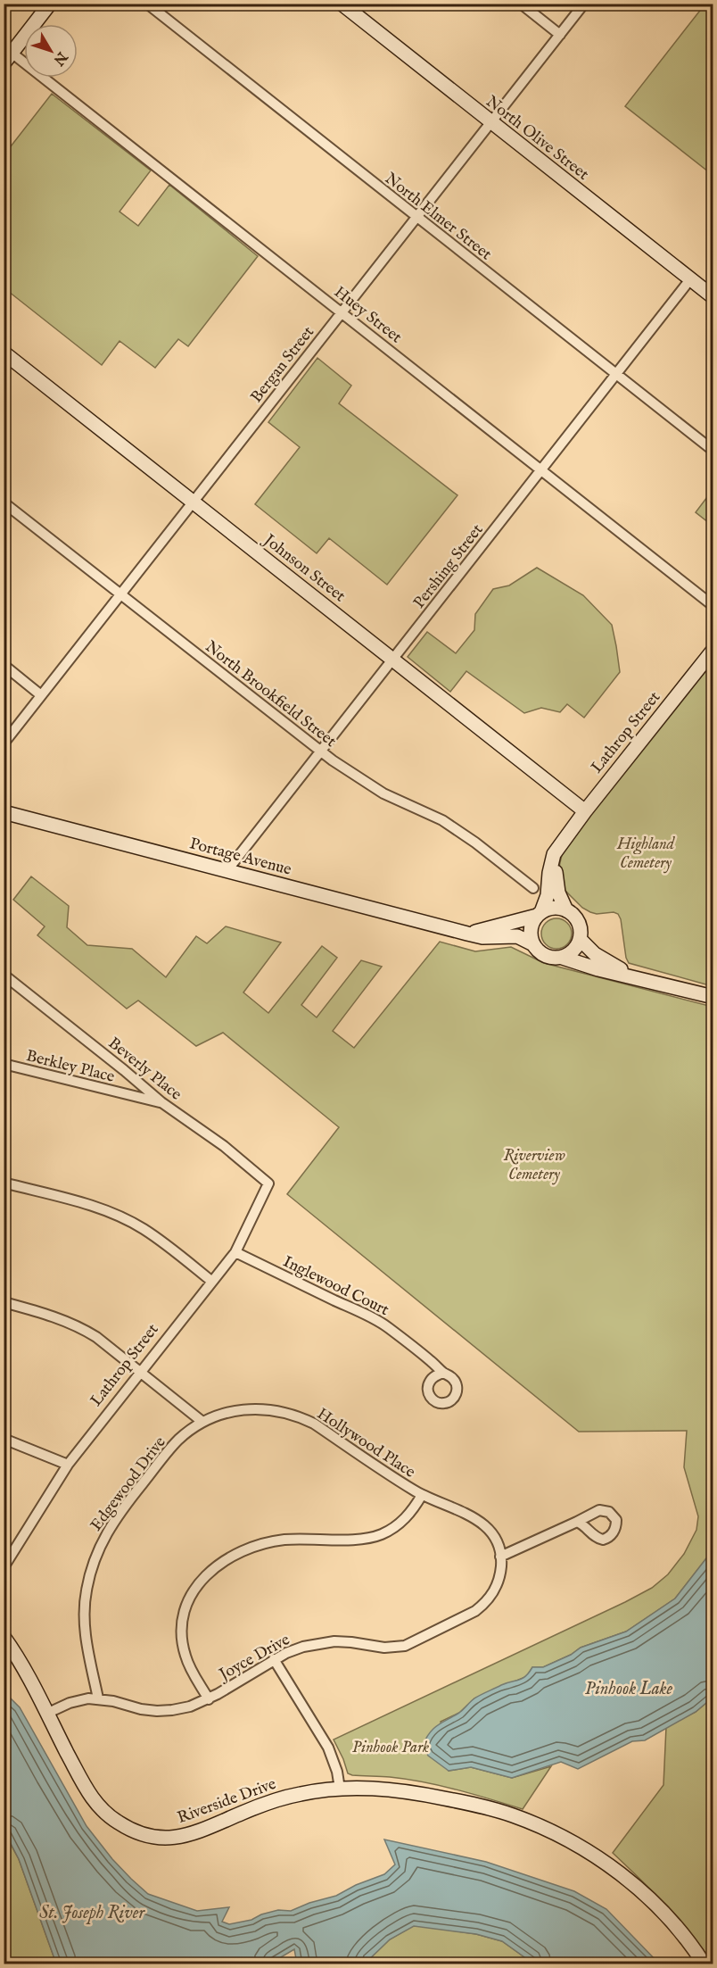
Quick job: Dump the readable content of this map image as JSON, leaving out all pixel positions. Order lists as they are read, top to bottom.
{
  "streets": {
    "street": [
      "North Olive Street",
      "North Elmer Street",
      "Huey Street",
      "Bergan Street",
      "Pershing Street",
      "Johnson Street",
      "North Brookfield Street",
      "Lathrop Street",
      "Portage Avenue",
      "Berkley Place",
      "Beverly Place",
      "Inglewood Court",
      "Hollywood Place",
      "Edgewood Drive",
      "Joyce Drive",
      "Riverside Drive"
    ]
  },
  "crossings": [
    ["North Olive Street", "Bergan Street"],
    ["North Olive Street", "Pershing Street"],
    ["North Elmer Street", "Bergan Street"],
    ["North Elmer Street", "Pershing Street"],
    ["Huey Street", "Bergan Street"],
    ["Huey Street", "Pershing Street"],
    ["Bergan Street", "Johnson Street"],
    ["Bergan Street", "North Brookfield Street"],
    ["Pershing Street", "Johnson Street"],
    ["Pershing Street", "North Brookfield Street"],
    ["Pershing Street", "Portage Avenue"],
    ["Johnson Street", "Lathrop Street"],
    ["Lathrop Street", "Portage Avenue"],
    ["Lathrop Street", "Beverly Place"],
    ["Lathrop Street", "Inglewood Court"],
    ["Berkley Place", "Beverly Place"],
    ["Hollywood Place", "Edgewood Drive"],
    ["Hollywood Place", "Joyce Drive"],
    ["Edgewood Drive", "Joyce Drive"],
    ["Joyce Drive", "Riverside Drive"]
  ],
  "water": ["Pinhook Lake", "St. Joseph River"],
  "parks": ["Highland Cemetery", "Riverview Cemetery", "Pinhook Park"],
  "north": "bottom right"
}
